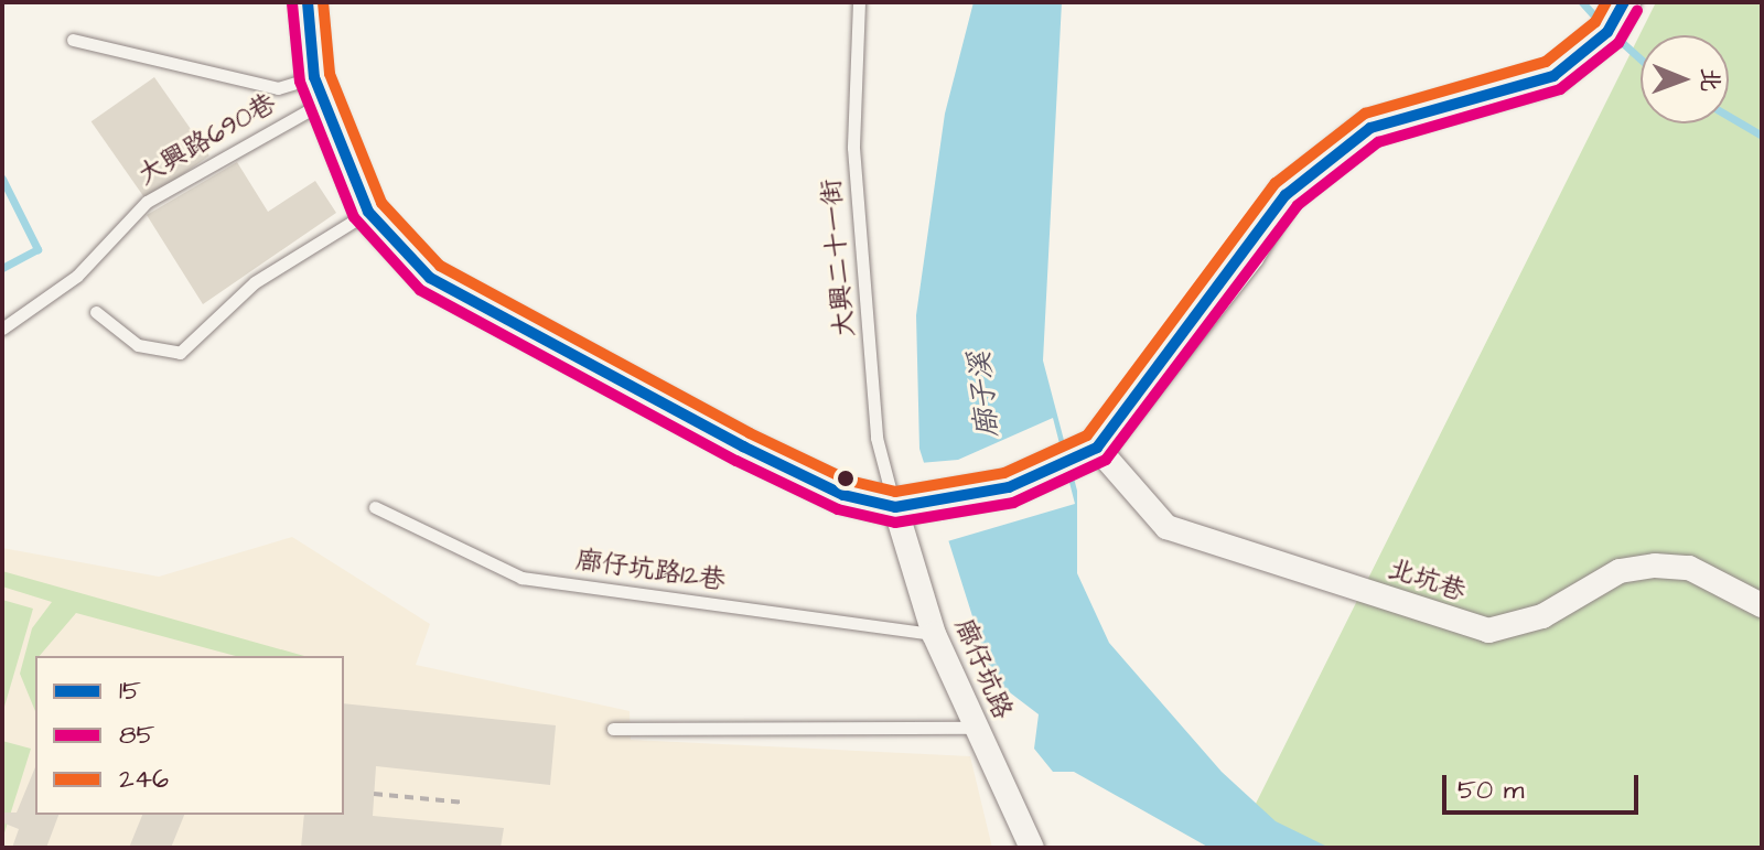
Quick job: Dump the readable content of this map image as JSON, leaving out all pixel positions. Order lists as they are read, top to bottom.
{
  "streets": {
    "street": ["北坑巷", "廍仔坑路"],
    "lane": ["大興路690巷", "大興二十一街", "廍仔坑路12巷"]
  },
  "crossings": [
    ["大興二十一街", "廍仔坑路"],
    ["廍仔坑路12巷", "廍仔坑路"]
  ],
  "water": ["廍子溪"],
  "lines": ["transit line 15", "transit line 246", "transit line 85"],
  "legend": ["15", "85", "246"],
  "scale_bar": "50 m",
  "north": "right"
}
